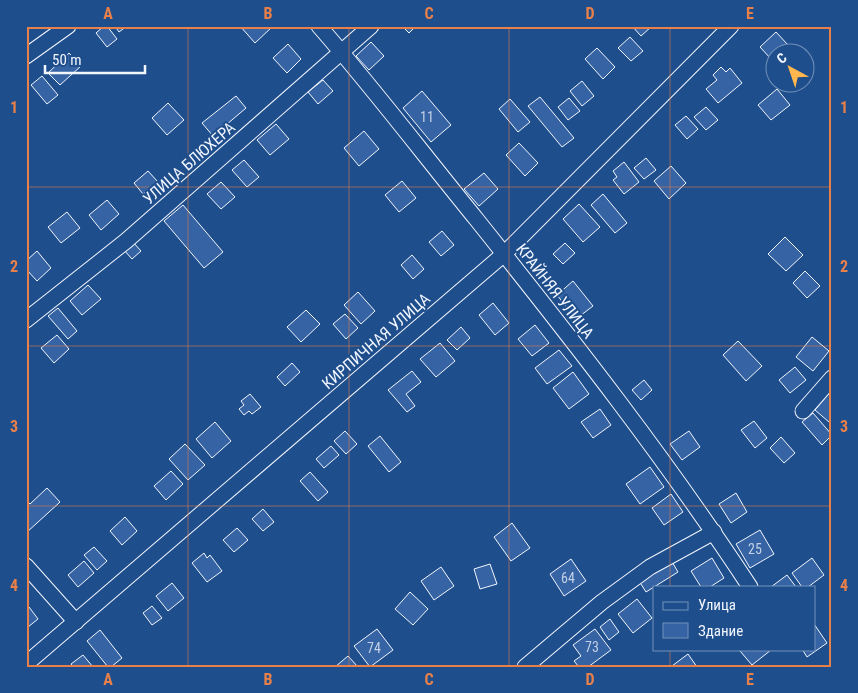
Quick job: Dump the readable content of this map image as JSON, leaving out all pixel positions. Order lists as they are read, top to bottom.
{
  "streets": {
    "street": ["УЛИЦА БЛЮХЕРА", "КРАЙНЯЯ УЛИЦА", "КИРПИЧНАЯ УЛИЦА"]
  },
  "crossings": [
    ["УЛИЦА БЛЮХЕРА", "КРАЙНЯЯ УЛИЦА"],
    ["КРАЙНЯЯ УЛИЦА", "КИРПИЧНАЯ УЛИЦА"]
  ],
  "house_numbers": [
    "11",
    "25",
    "64",
    "73",
    "74"
  ],
  "legend": ["Улица", "Здание"],
  "scale_bar": "50 m",
  "north": "top left",
  "grid": {
    "columns": [
      "A",
      "B",
      "C",
      "D",
      "E"
    ],
    "rows": [
      "1",
      "2",
      "3",
      "4"
    ]
  }
}
